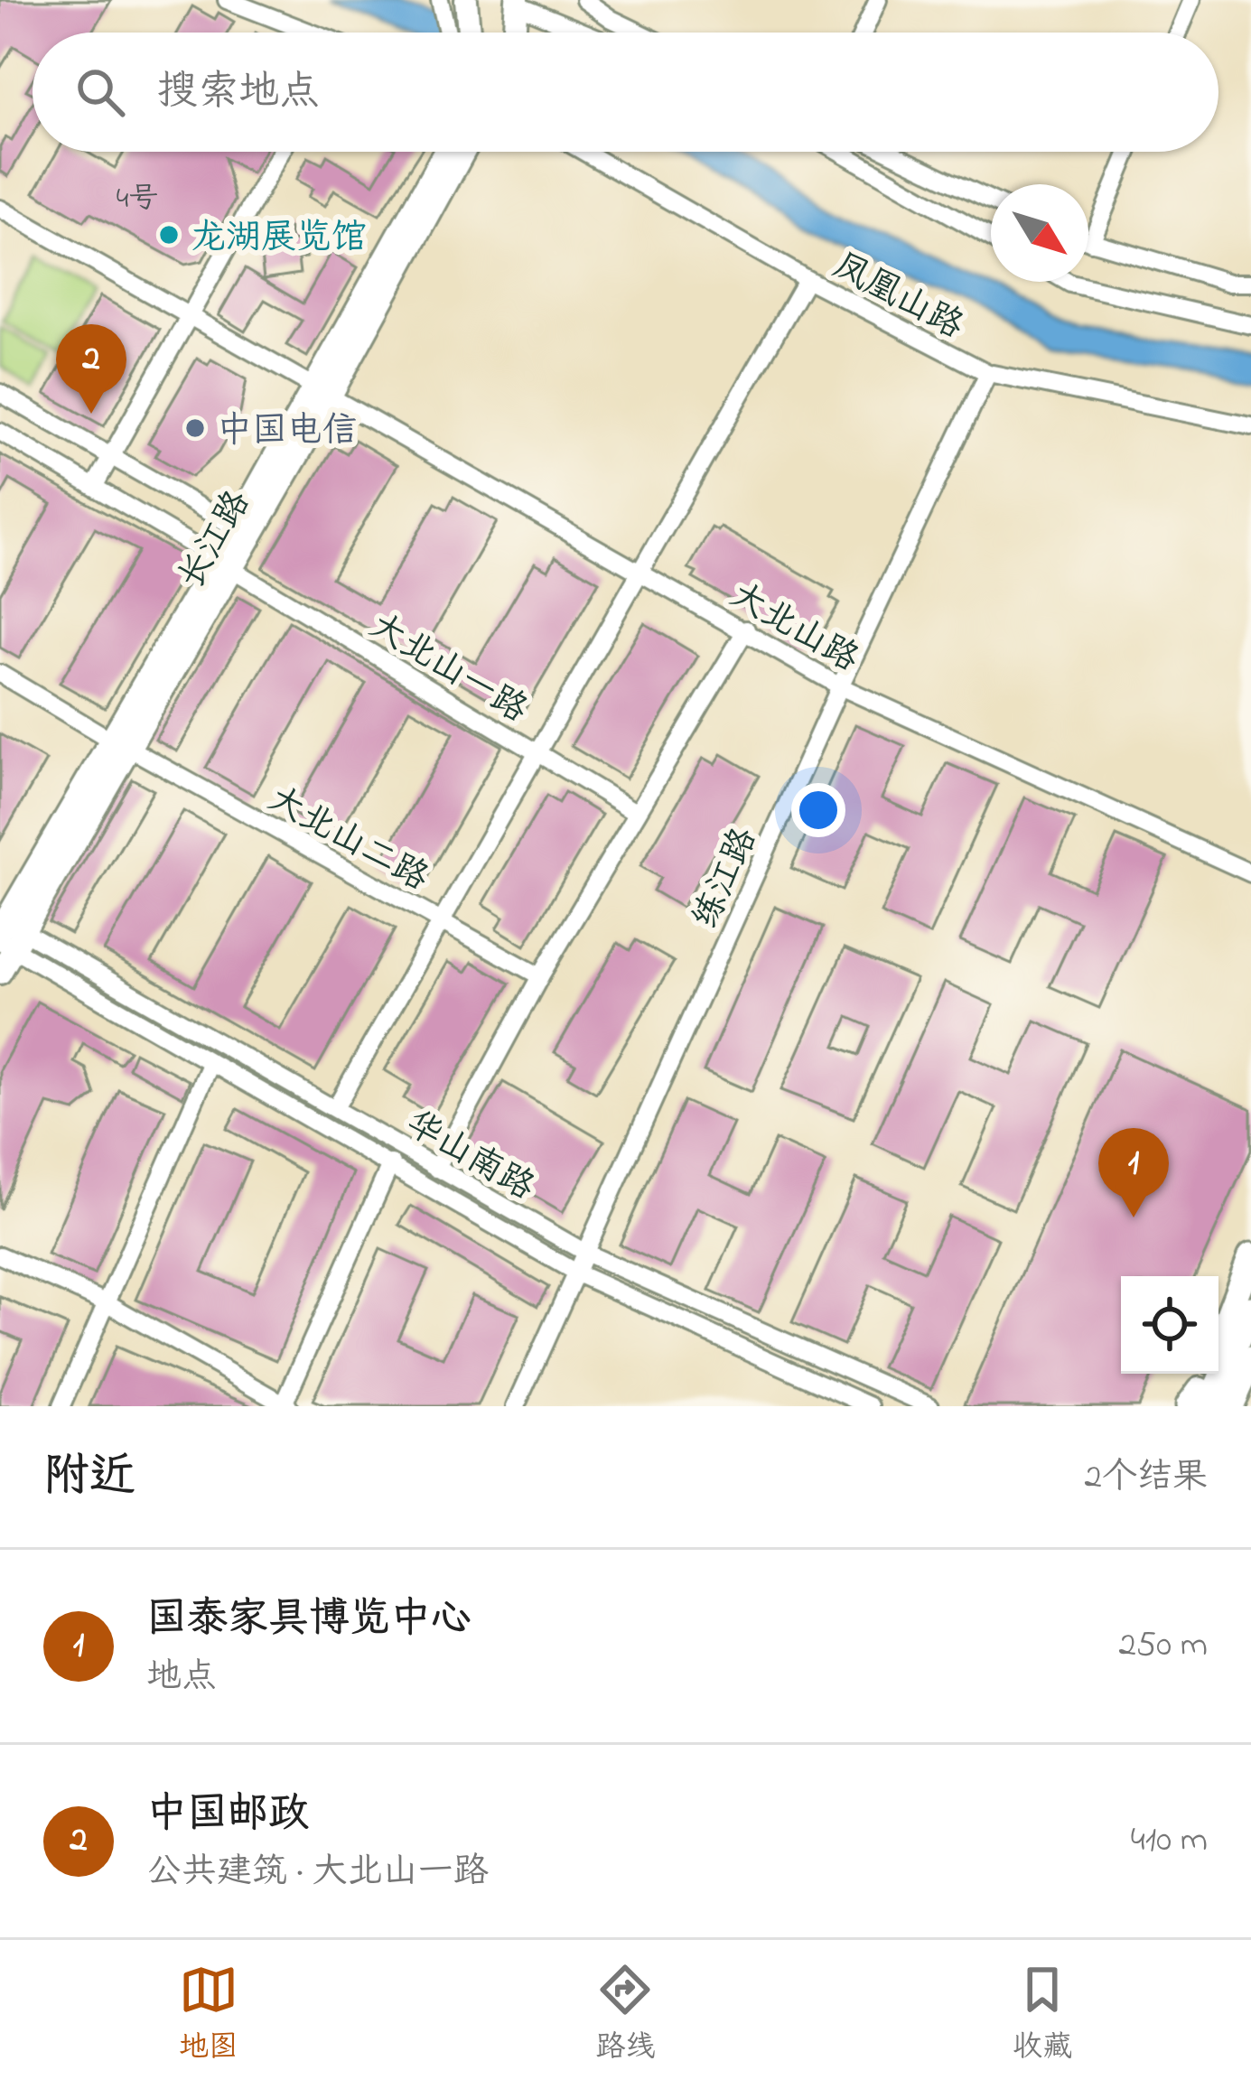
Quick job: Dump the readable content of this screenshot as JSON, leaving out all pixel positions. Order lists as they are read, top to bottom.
{
  "streets": {
    "main road": ["长江路"],
    "street": [
      "凤凰山路",
      "大北山路",
      "大北山一路",
      "大北山二路",
      "练江路",
      "华山南路"
    ]
  },
  "crossings": [
    ["凤凰山路", "练江路"],
    ["长江路", "大北山路"],
    ["长江路", "大北山一路"],
    ["长江路", "大北山二路"],
    ["长江路", "华山南路"],
    ["大北山路", "练江路"],
    ["练江路", "华山南路"]
  ],
  "places": ["龙湖展览馆", "中国电信"],
  "house_numbers": ["4号"],
  "north": "bottom right",
  "page": {
    "search": "搜索地点",
    "pins": ["2", "1"],
    "heading": ["附近", "2个结果"],
    "list": [
      {
        "mark": "1",
        "name": "国泰家具博览中心",
        "note": "地点",
        "value": "250 m"
      },
      {
        "mark": "2",
        "name": "中国邮政",
        "note": "公共建筑 · 大北山一路",
        "value": "410 m"
      }
    ],
    "nav": ["地图", "路线", "收藏"]
  }
}
